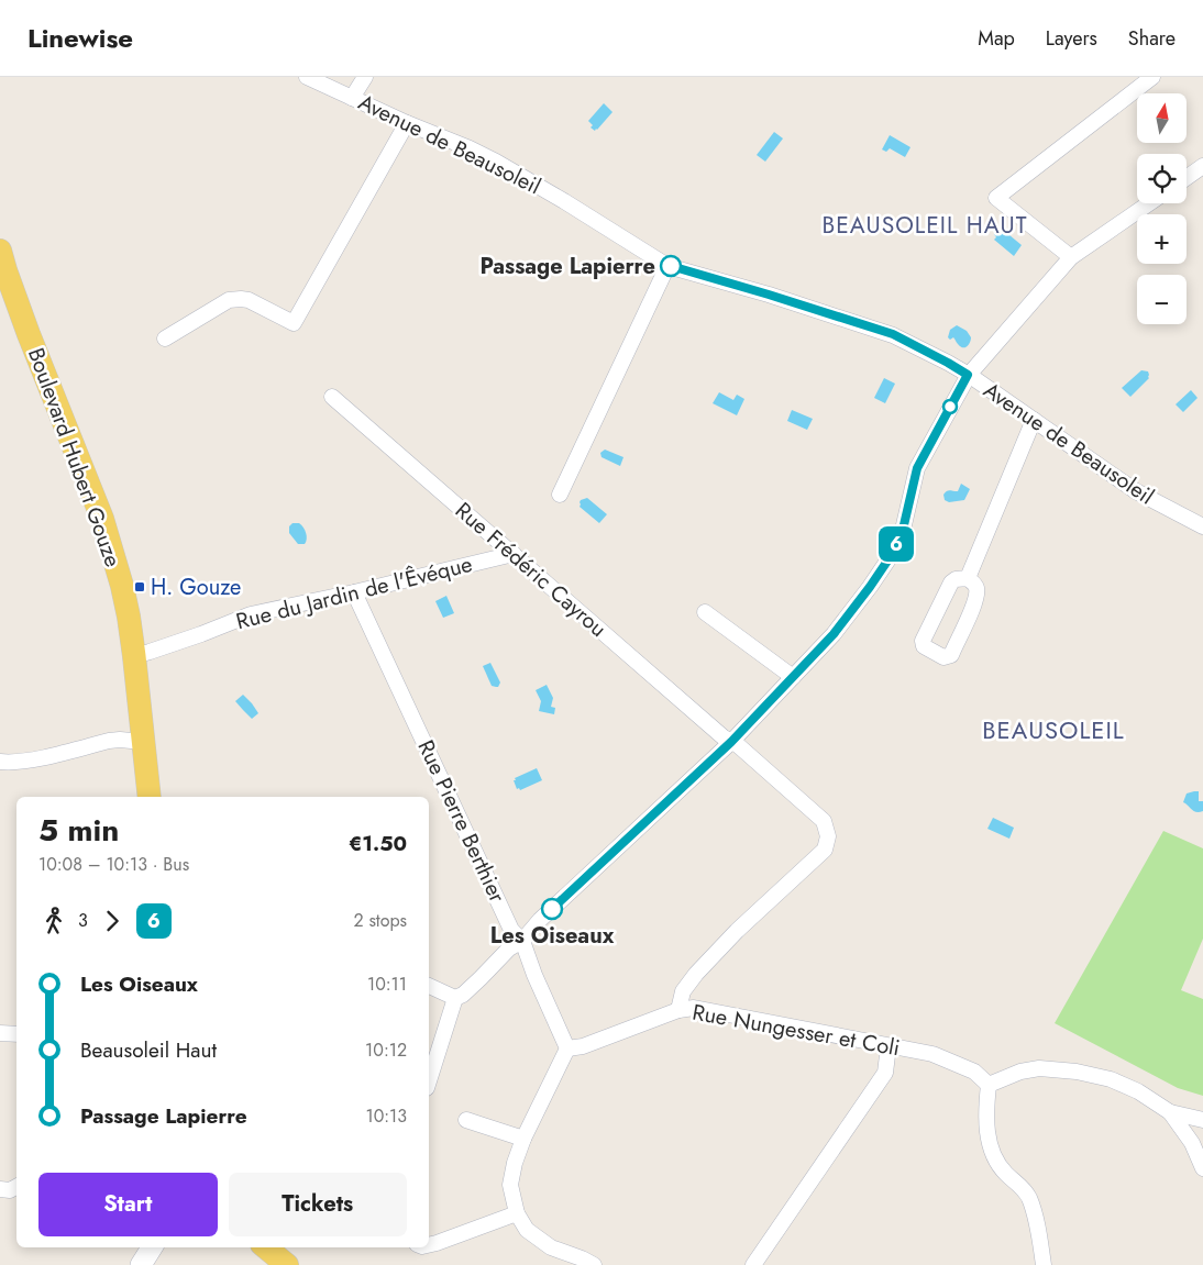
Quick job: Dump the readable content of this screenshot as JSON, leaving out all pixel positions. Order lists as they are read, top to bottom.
{
  "streets": {
    "main road": ["Boulevard Hubert Gouze"],
    "street": [
      "Avenue de Beausoleil",
      "Rue Frédéric Cayrou",
      "Rue du Jardin de l'Êvéque",
      "Rue Pierre Berthier",
      "Rue Nungesser et Coli"
    ]
  },
  "crossings": [
    ["Boulevard Hubert Gouze", "Rue du Jardin de l'Êvéque"],
    ["Rue Frédéric Cayrou", "Rue du Jardin de l'Êvéque"],
    ["Rue Frédéric Cayrou", "Rue Nungesser et Coli"],
    ["Rue du Jardin de l'Êvéque", "Rue Pierre Berthier"],
    ["Rue Pierre Berthier", "Rue Nungesser et Coli"]
  ],
  "districts": ["BEAUSOLEIL HAUT", "BEAUSOLEIL"],
  "places": {
    "other": ["Passage Lapierre", "Les Oiseaux"],
    "transit": ["H. Gouze"]
  },
  "lines": ["bus line 6"],
  "north": "top",
  "page": {
    "header": "Linewise",
    "nav": ["Map", "Layers", "Share"],
    "on_map": "6",
    "map_buttons": ["+", "−"],
    "heading": ["5 min", "10:08 – 10:13 · Bus", "€1.50"],
    "legs": ["3", "6", "2 stops"],
    "list": [
      {
        "name": "Les Oiseaux",
        "value": "10:11"
      },
      {
        "name": "Beausoleil Haut",
        "value": "10:12"
      },
      {
        "name": "Passage Lapierre",
        "value": "10:13"
      }
    ],
    "buttons": ["Start", "Tickets"]
  }
}
